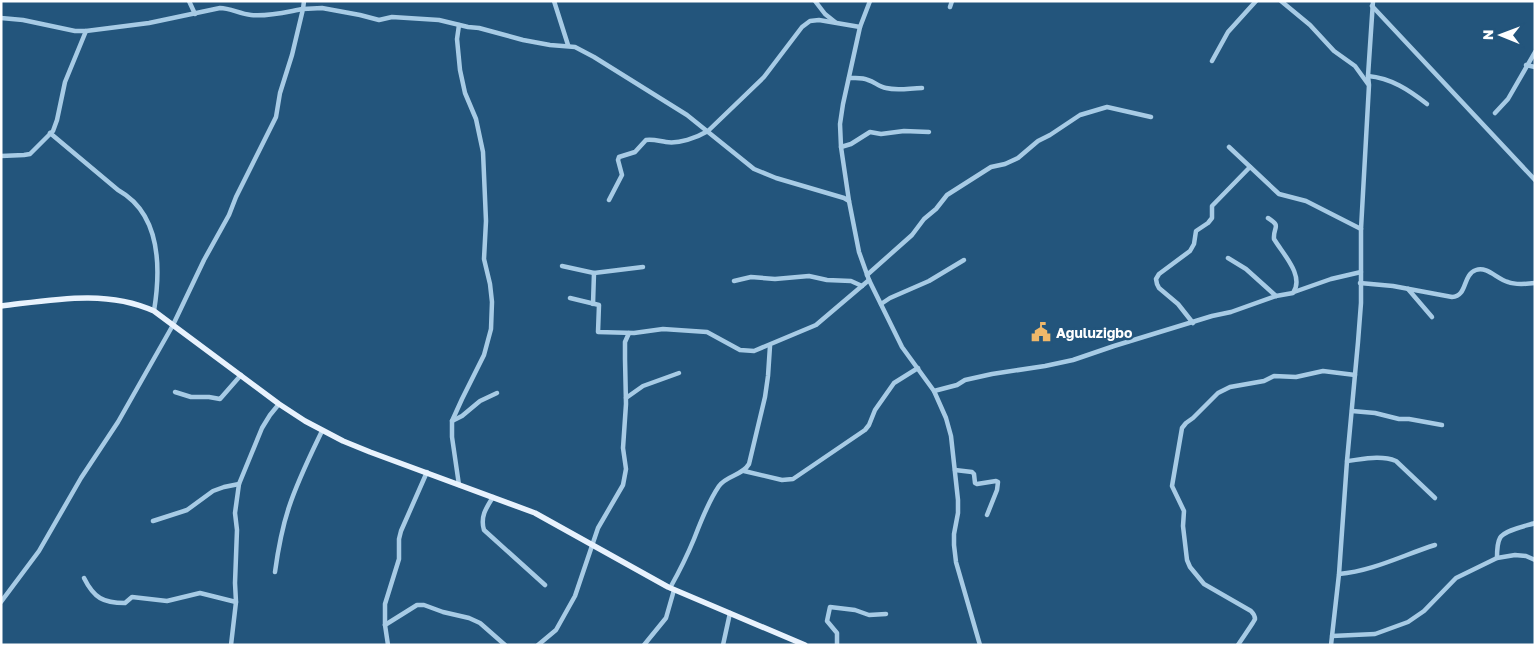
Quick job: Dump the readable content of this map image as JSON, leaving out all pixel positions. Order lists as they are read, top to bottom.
{
  "places": {
    "public building": ["Aguluzigbo"]
  },
  "north": "left"
}
